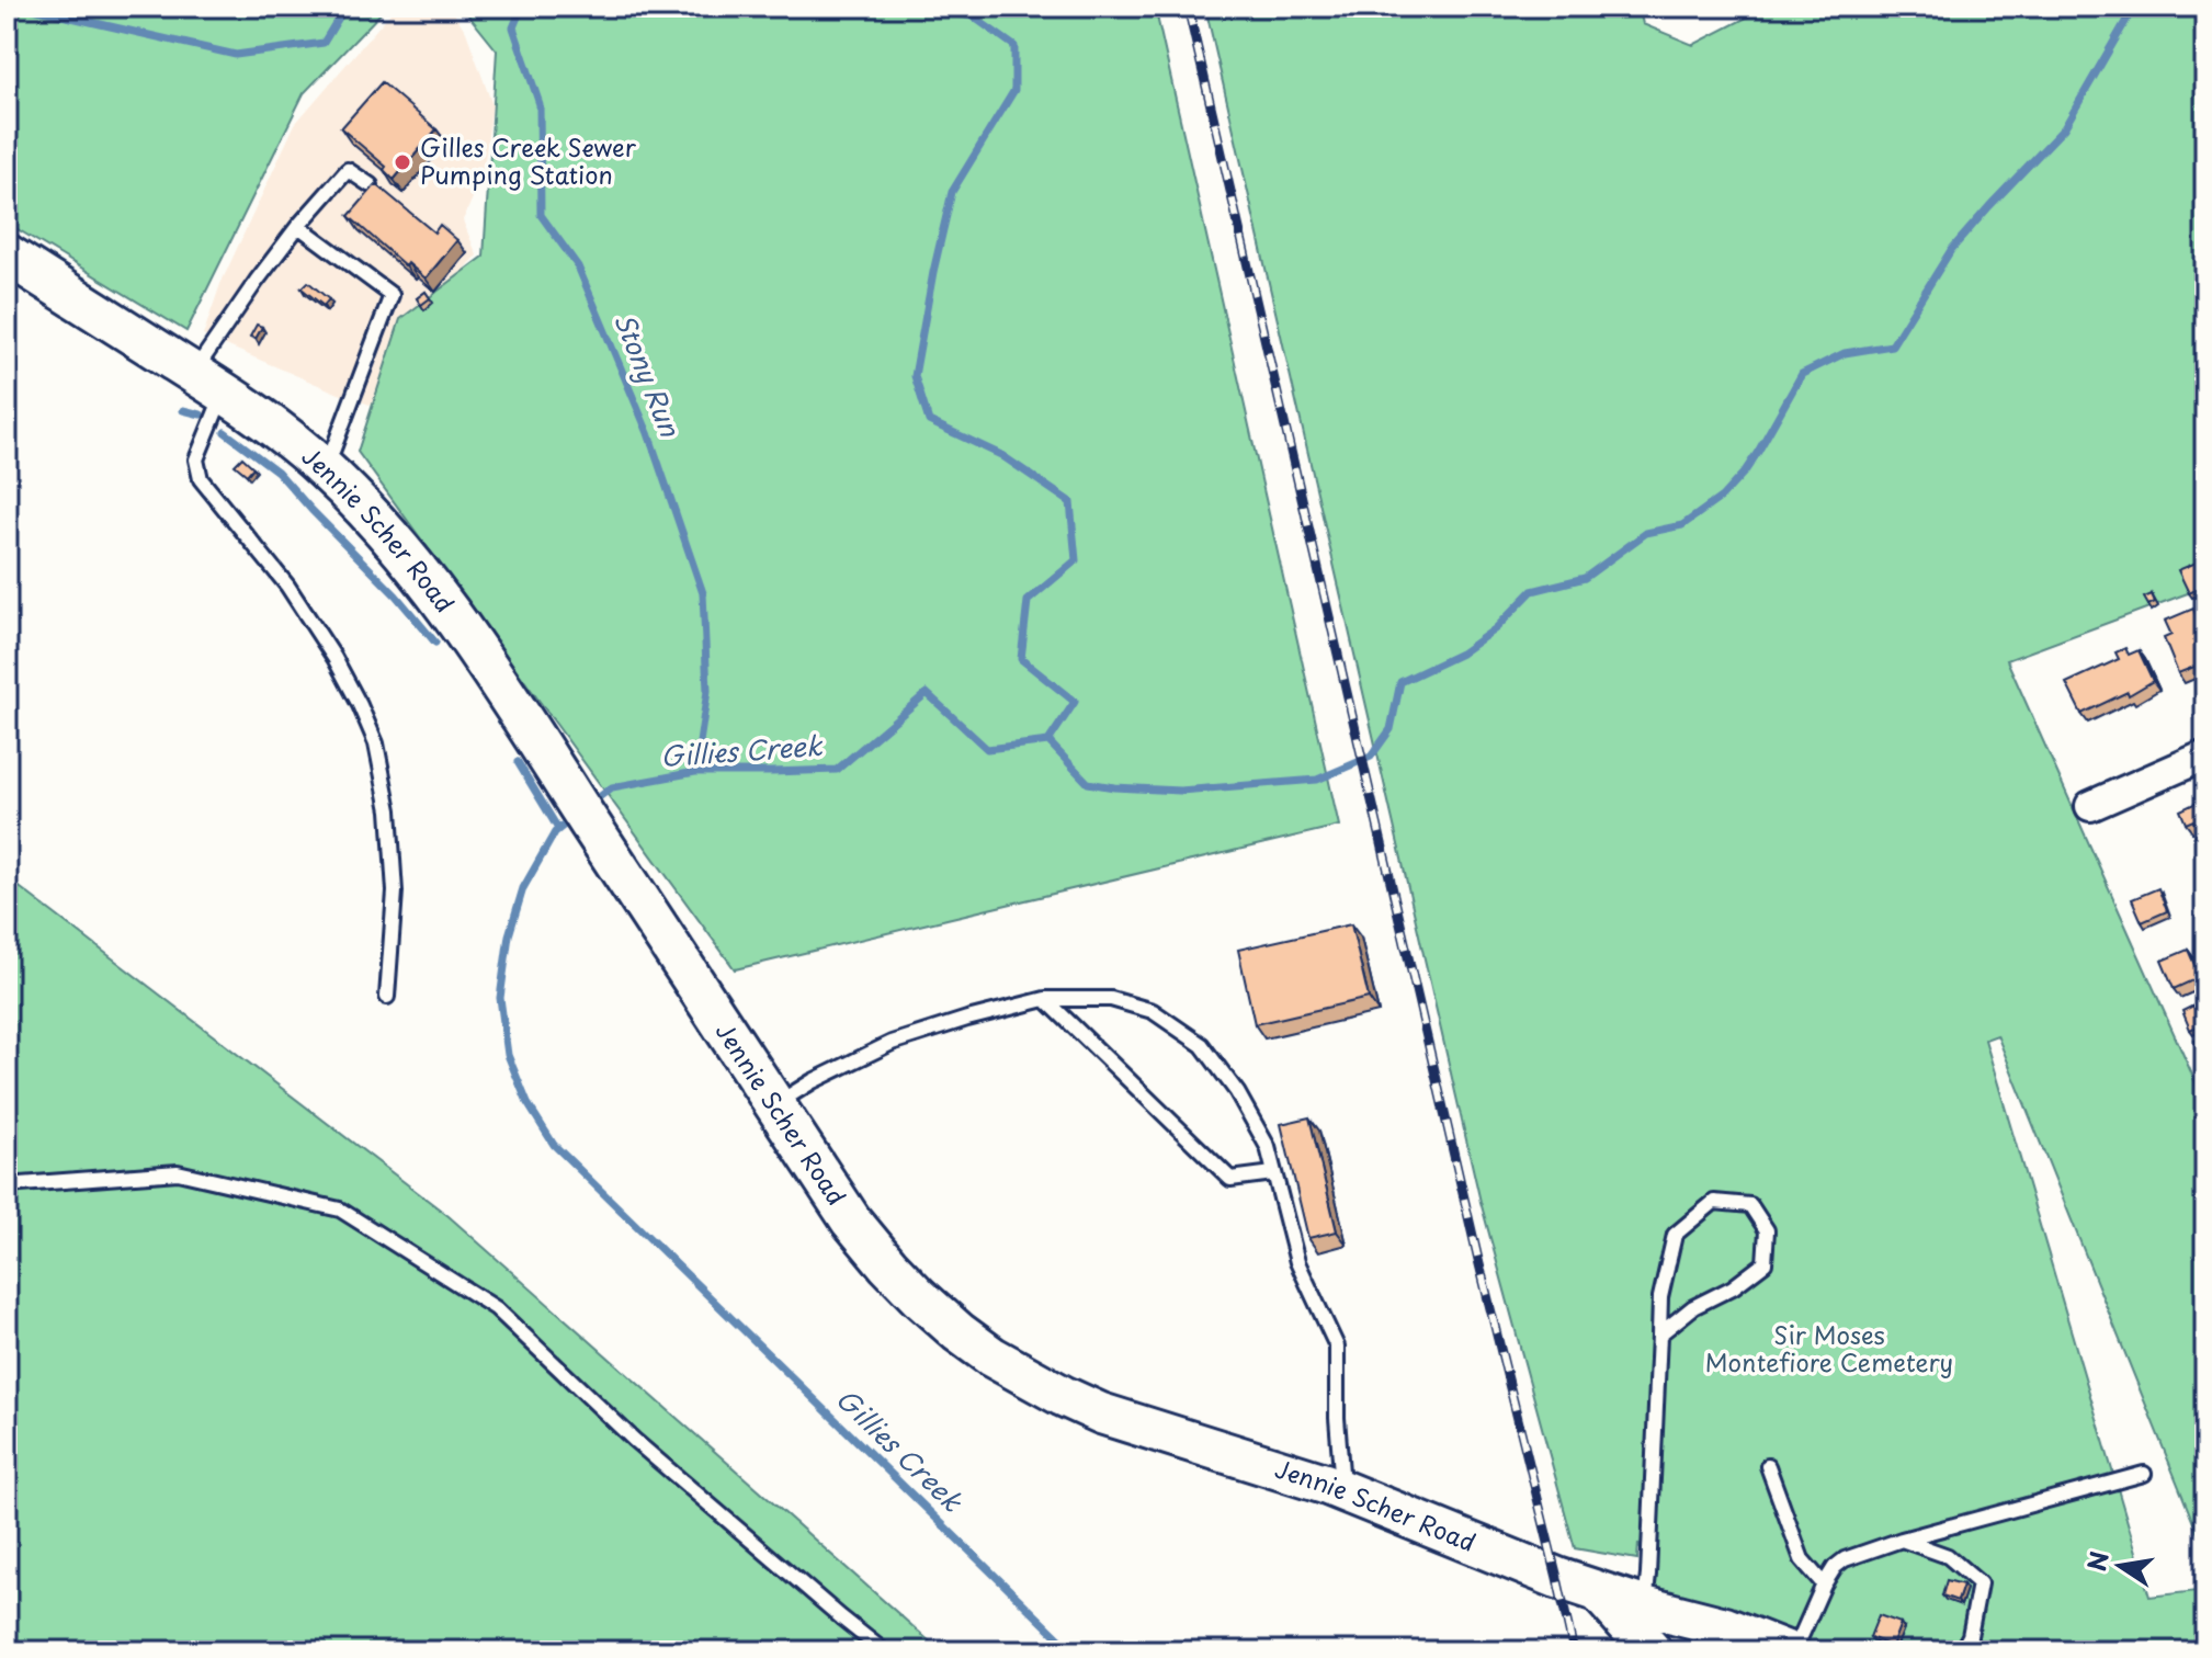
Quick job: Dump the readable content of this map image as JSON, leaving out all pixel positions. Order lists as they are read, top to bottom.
{
  "streets": {
    "street": ["Jennie Scher Road"]
  },
  "water": ["Stony Run", "Gillies Creek"],
  "parks": ["Sir Moses Montefiore Cemetery"],
  "places": ["Gilles Creek Sewer Pumping Station"],
  "north": "left"
}
